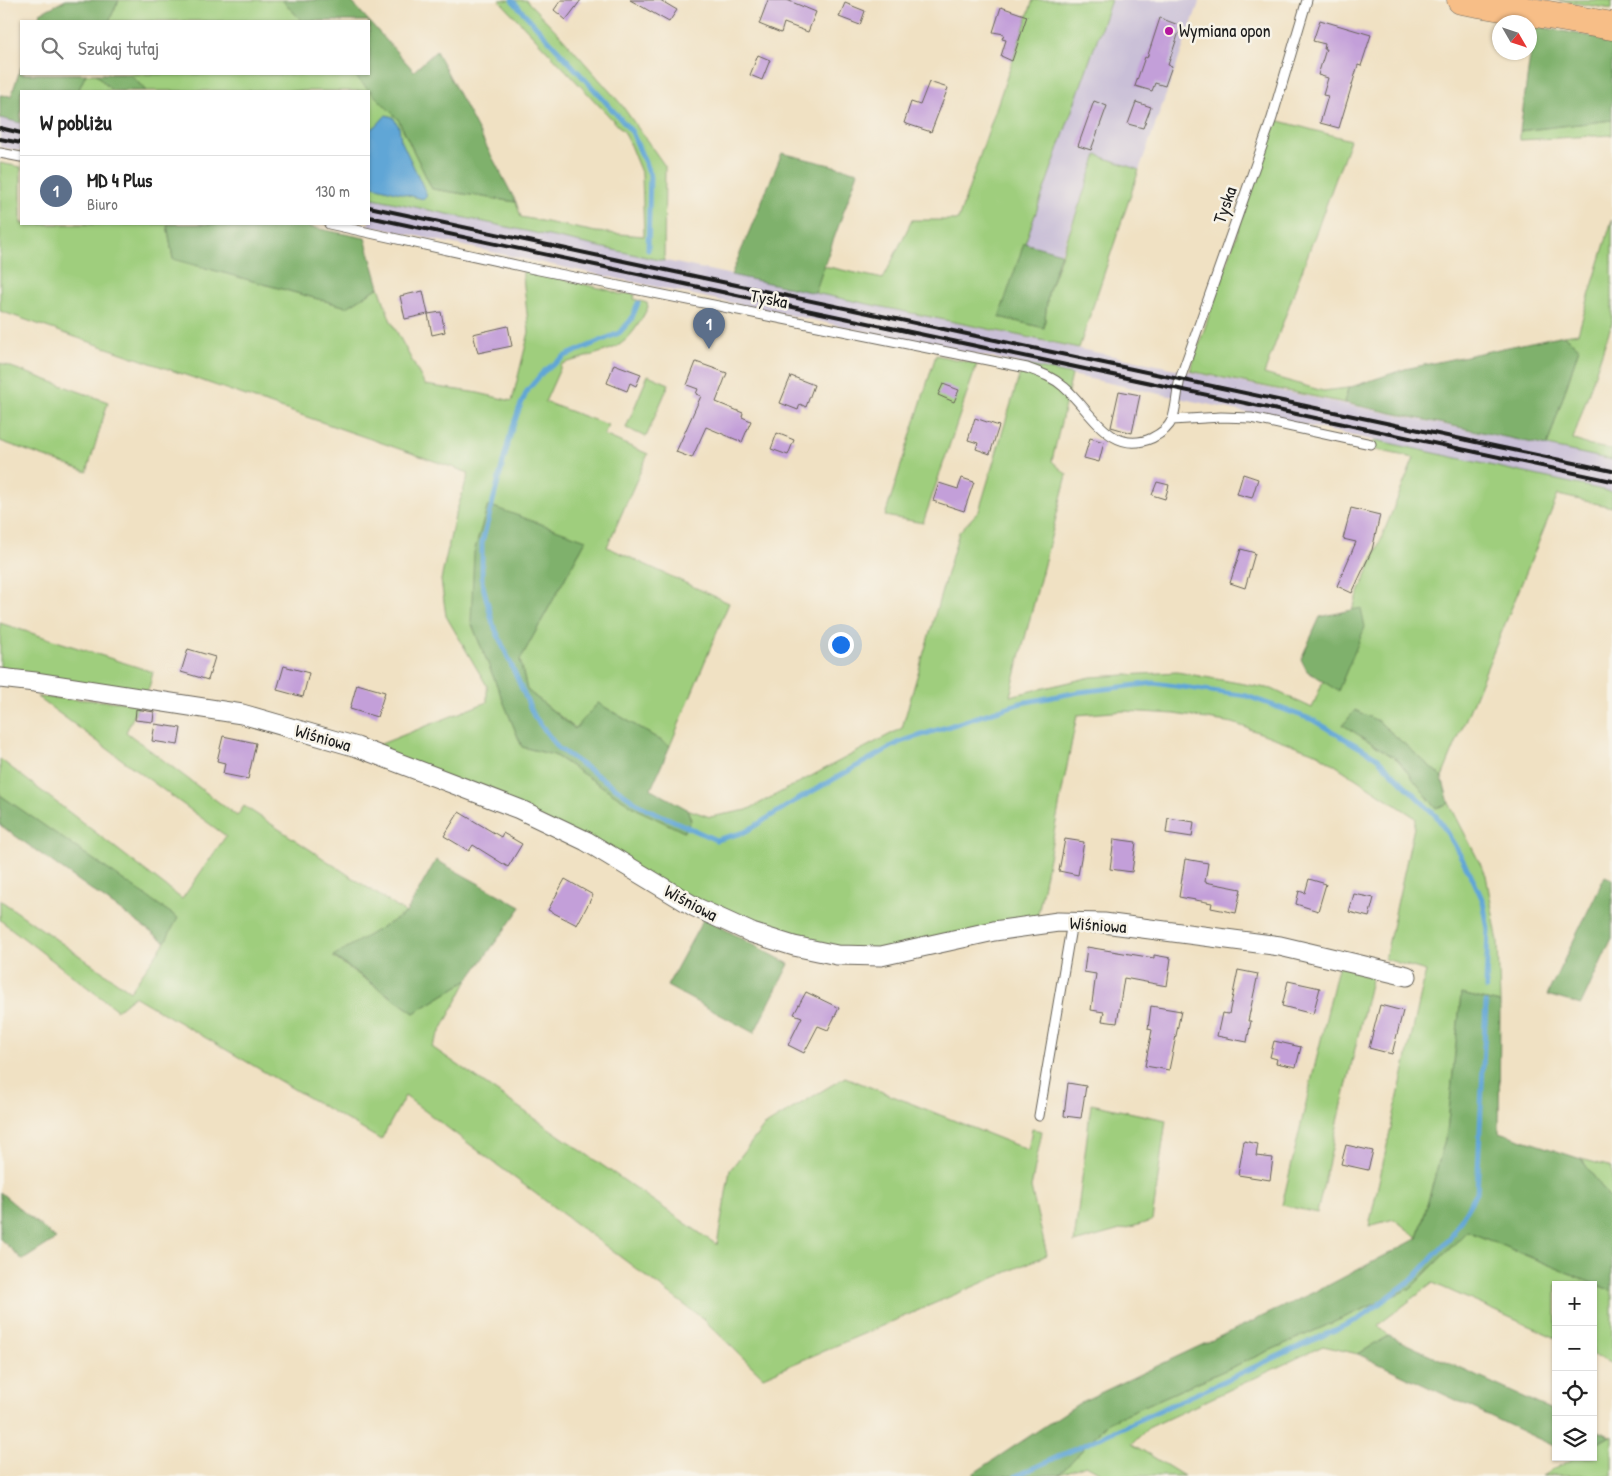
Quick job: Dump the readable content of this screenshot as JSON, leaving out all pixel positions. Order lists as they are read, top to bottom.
{
  "streets": {
    "street": ["Wiśniowa"],
    "lane": ["Tyska"]
  },
  "places": ["Wymiana opon"],
  "north": "bottom right",
  "page": {
    "search": "Szukaj tutaj",
    "heading": "W pobliżu",
    "list": [
      {
        "mark": "1",
        "name": "MD 4 Plus",
        "note": "Biuro",
        "value": "130 m"
      }
    ],
    "pins": "1",
    "map_buttons": ["+", "−"]
  }
}
